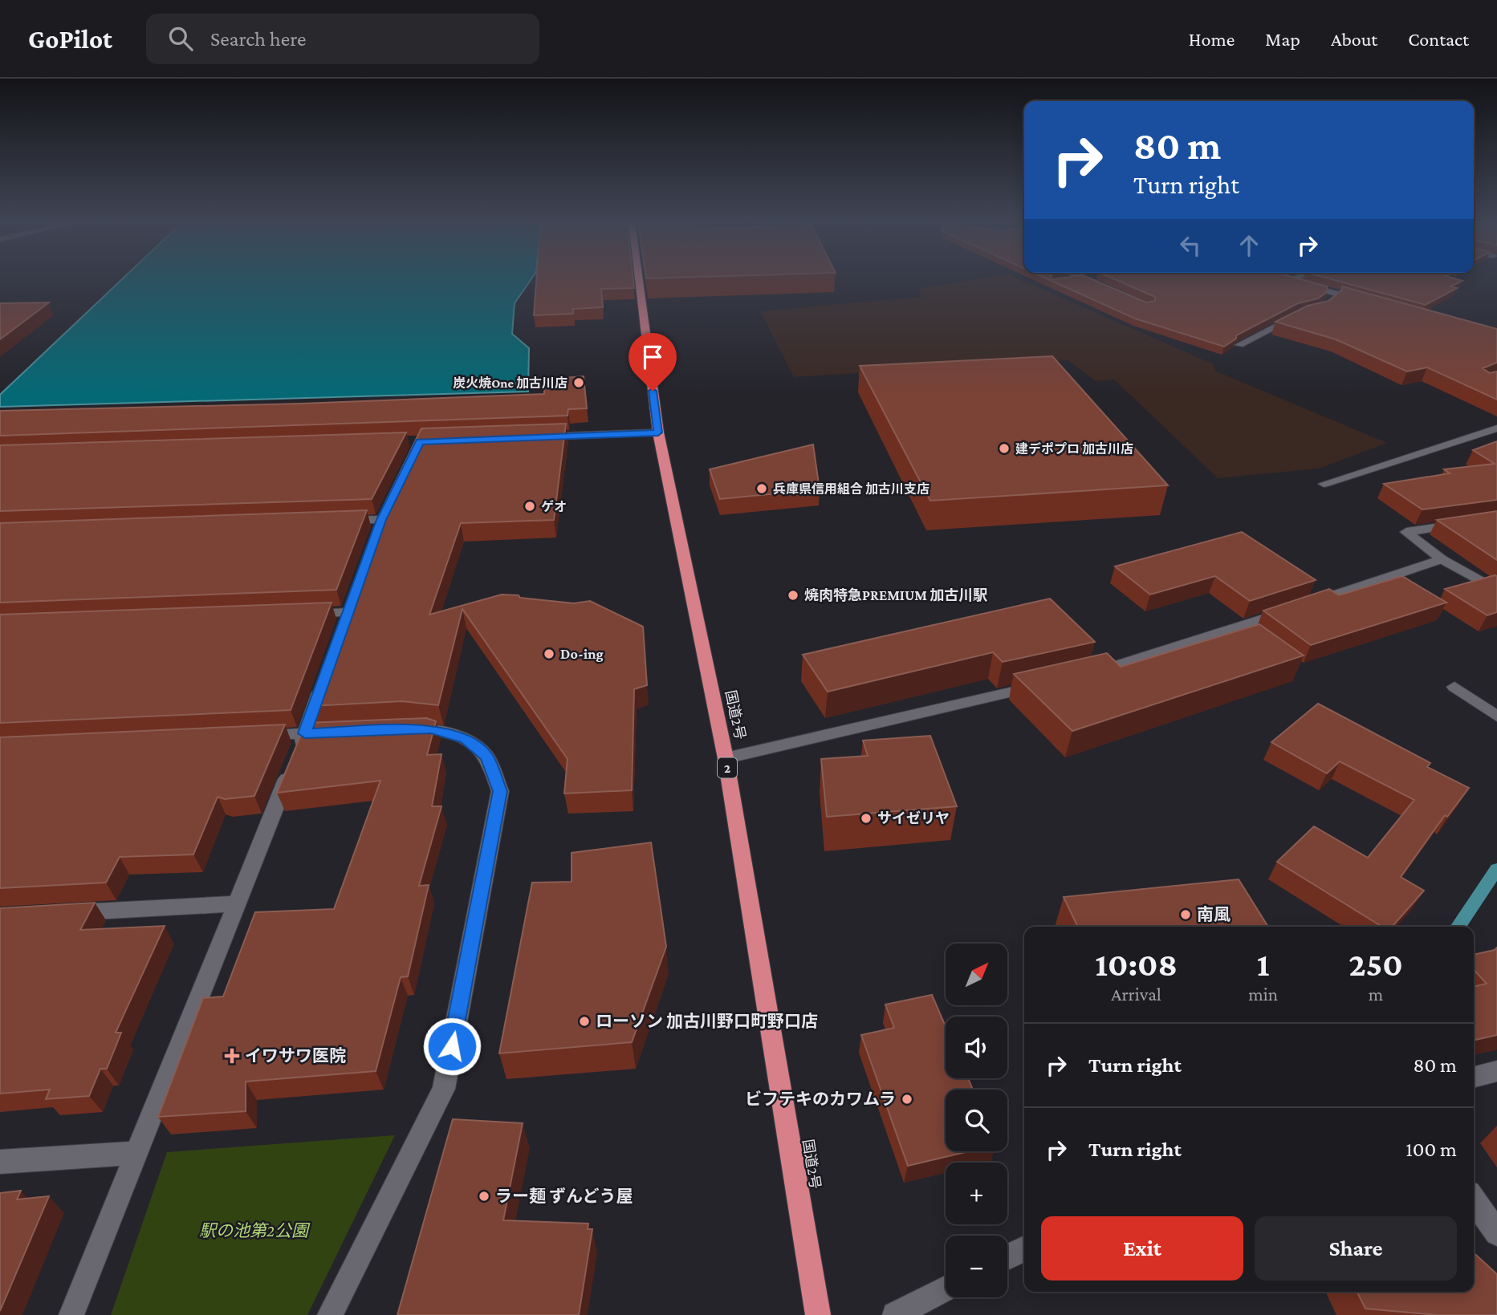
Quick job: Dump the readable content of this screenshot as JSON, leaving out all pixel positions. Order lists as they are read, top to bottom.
{
  "streets": {
    "highway": ["国道2号", "2"]
  },
  "parks": ["駅の池第2公園"],
  "places": {
    "other": [
      "炭火焼One 加古川店",
      "建デポプロ 加古川店",
      "兵庫県信用組合 加古川支店",
      "ゲオ",
      "焼肉特急PREMIUM 加古川駅",
      "Do-ing",
      "サイゼリヤ",
      "南風",
      "ローソン 加古川野口町野口店",
      "ビフテキのカワムラ",
      "ラー麺 ずんどう屋"
    ],
    "health": ["イワサワ医院"]
  },
  "north": "top right",
  "page": {
    "header": "GoPilot",
    "search": "Search here",
    "nav": [
      "Home",
      "Map",
      "About",
      "Contact"
    ],
    "turn": ["80 m", "Turn right"],
    "eta": [
      "10:08",
      "Arrival",
      "1",
      "min",
      "250",
      "m"
    ],
    "map_buttons": ["+", "−"],
    "list": [
      {
        "name": "Turn right",
        "value": "80 m"
      },
      {
        "name": "Turn right",
        "value": "100 m"
      }
    ],
    "buttons": ["Exit", "Share"]
  }
}
